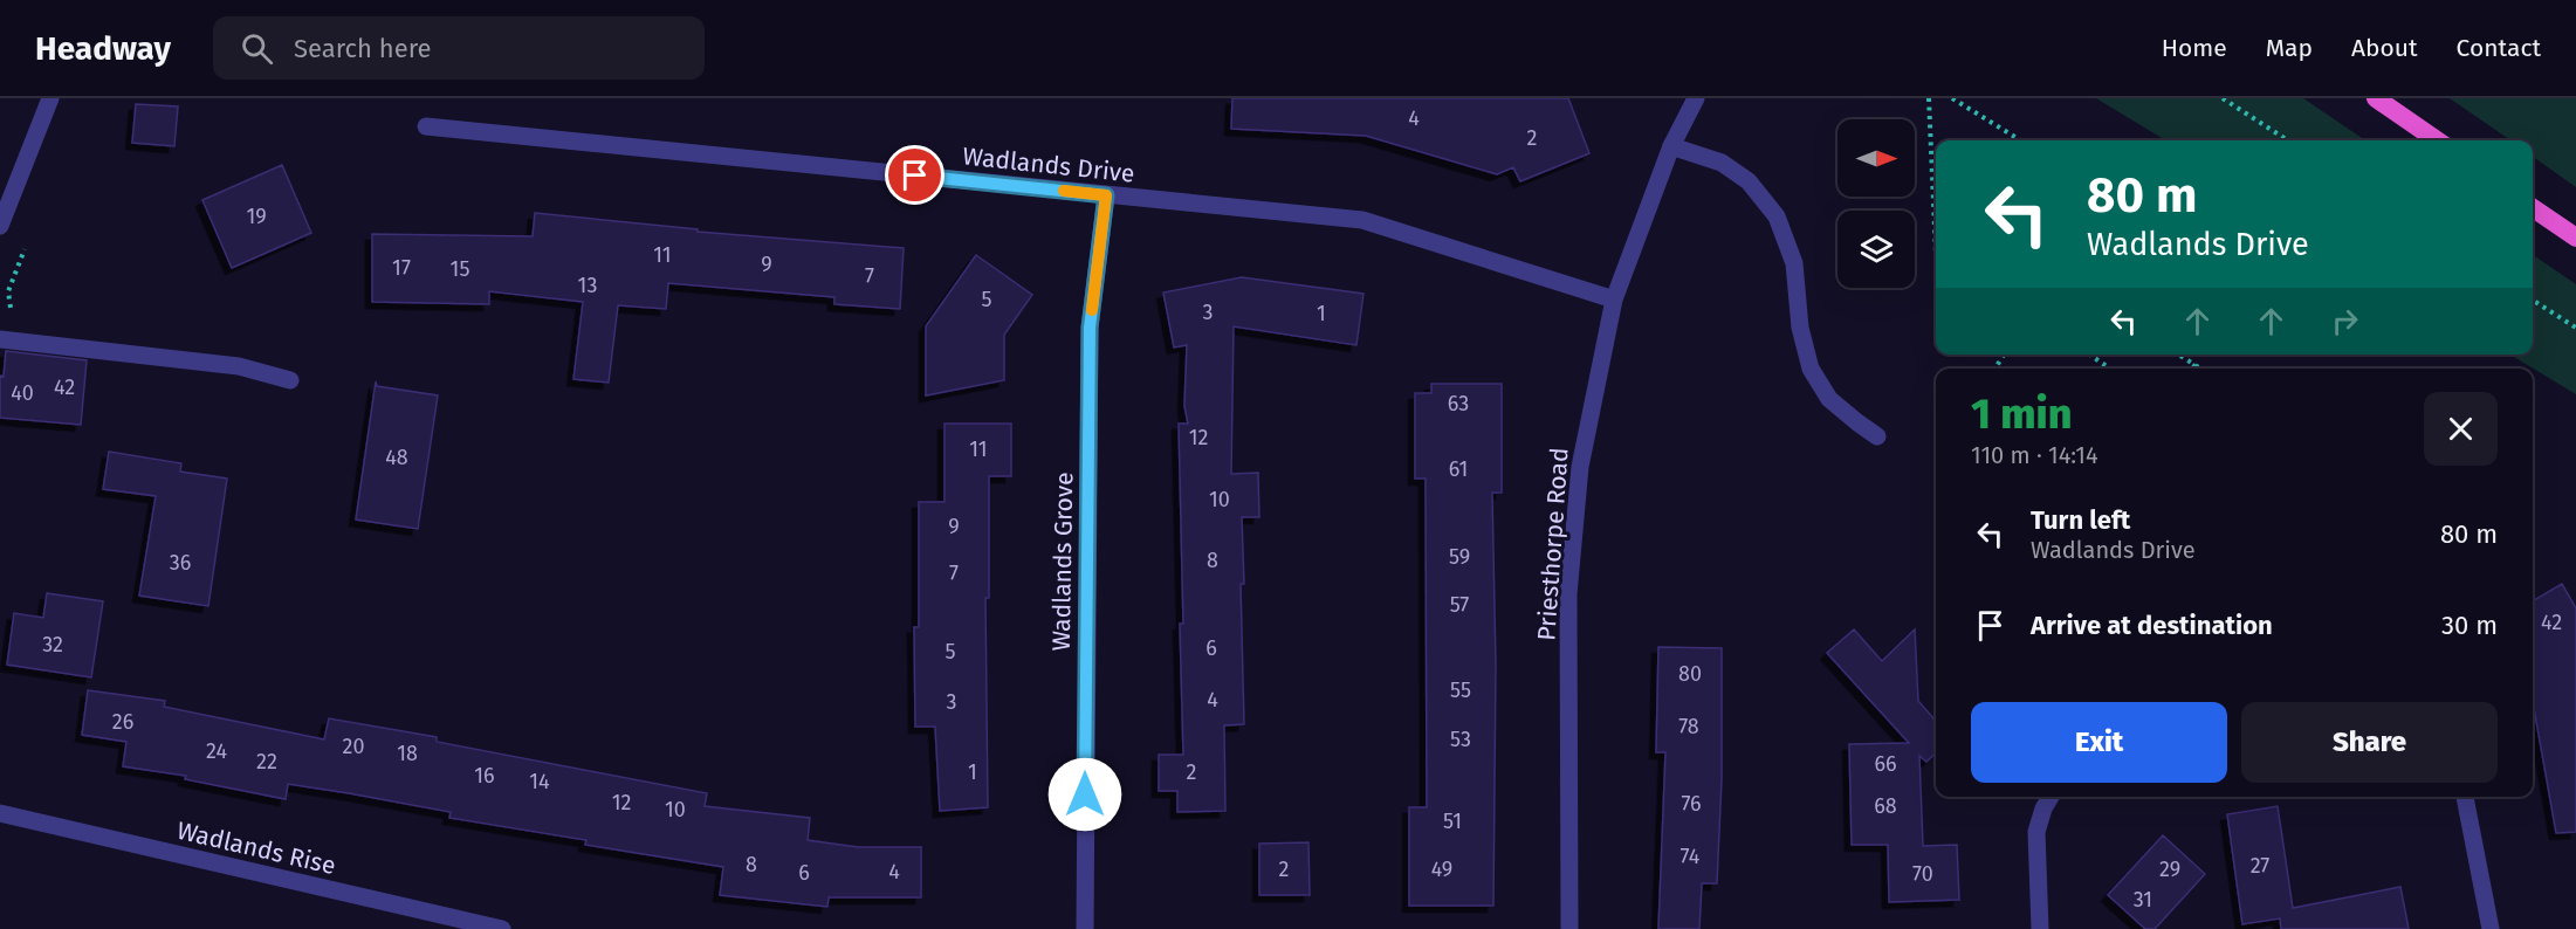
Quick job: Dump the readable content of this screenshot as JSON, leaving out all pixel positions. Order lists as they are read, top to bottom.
{
  "streets": {
    "street": [
      "Wadlands Drive",
      "Priesthorpe Road",
      "Wadlands Grove",
      "Wadlands Rise"
    ]
  },
  "crossings": [
    ["Wadlands Drive", "Priesthorpe Road"],
    ["Wadlands Drive", "Wadlands Grove"]
  ],
  "house_numbers": [
    "4",
    "2",
    "19",
    "11",
    "9",
    "17",
    "15",
    "7",
    "13",
    "5",
    "3",
    "1",
    "42",
    "40",
    "63",
    "12",
    "11",
    "48",
    "61",
    "10",
    "9",
    "59",
    "8",
    "36",
    "7",
    "57",
    "42",
    "32",
    "6",
    "5",
    "80",
    "55",
    "4",
    "3",
    "26",
    "78",
    "53",
    "20",
    "24",
    "18",
    "22",
    "66",
    "1",
    "2",
    "16",
    "14",
    "12",
    "76",
    "68",
    "10",
    "51",
    "74",
    "8",
    "27",
    "2",
    "49",
    "29",
    "4",
    "6",
    "70",
    "31"
  ],
  "north": "right",
  "page": {
    "header": "Headway",
    "search": "Search here",
    "nav": [
      "Home",
      "Map",
      "About",
      "Contact"
    ],
    "turn": ["80 m", "Wadlands Drive"],
    "heading": ["1 min", "110 m · 14:14"],
    "list": [
      {
        "name": "Turn left",
        "note": "Wadlands Drive",
        "value": "80 m"
      },
      {
        "name": "Arrive at destination",
        "value": "30 m"
      }
    ],
    "buttons": ["Exit", "Share"]
  }
}
